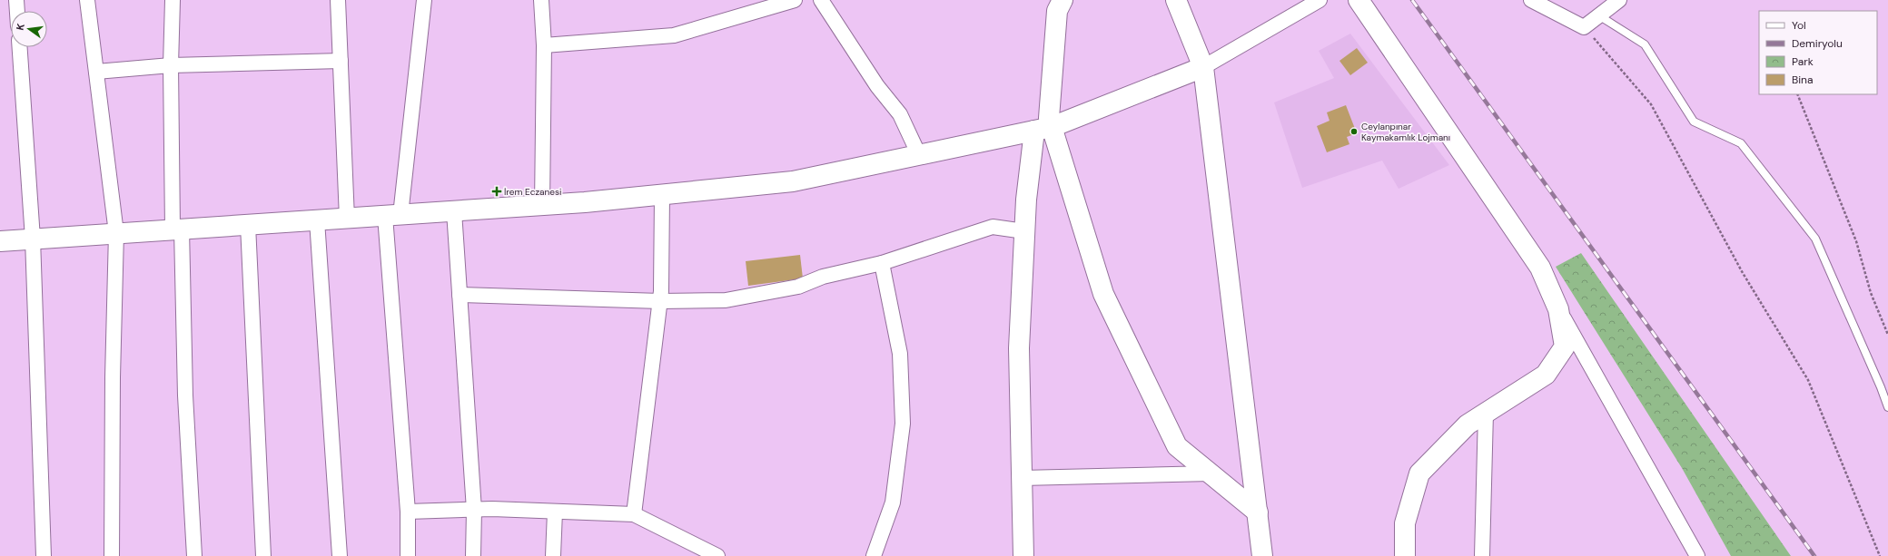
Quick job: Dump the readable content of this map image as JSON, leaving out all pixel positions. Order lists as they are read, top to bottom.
{
  "places": {
    "other": ["Ceylanpınar Kaymakamlık Lojmanı"],
    "health": ["İrem Eczanesi"]
  },
  "legend": [
    "Yol",
    "Demiryolu",
    "Park",
    "Bina"
  ],
  "north": "left"
}
